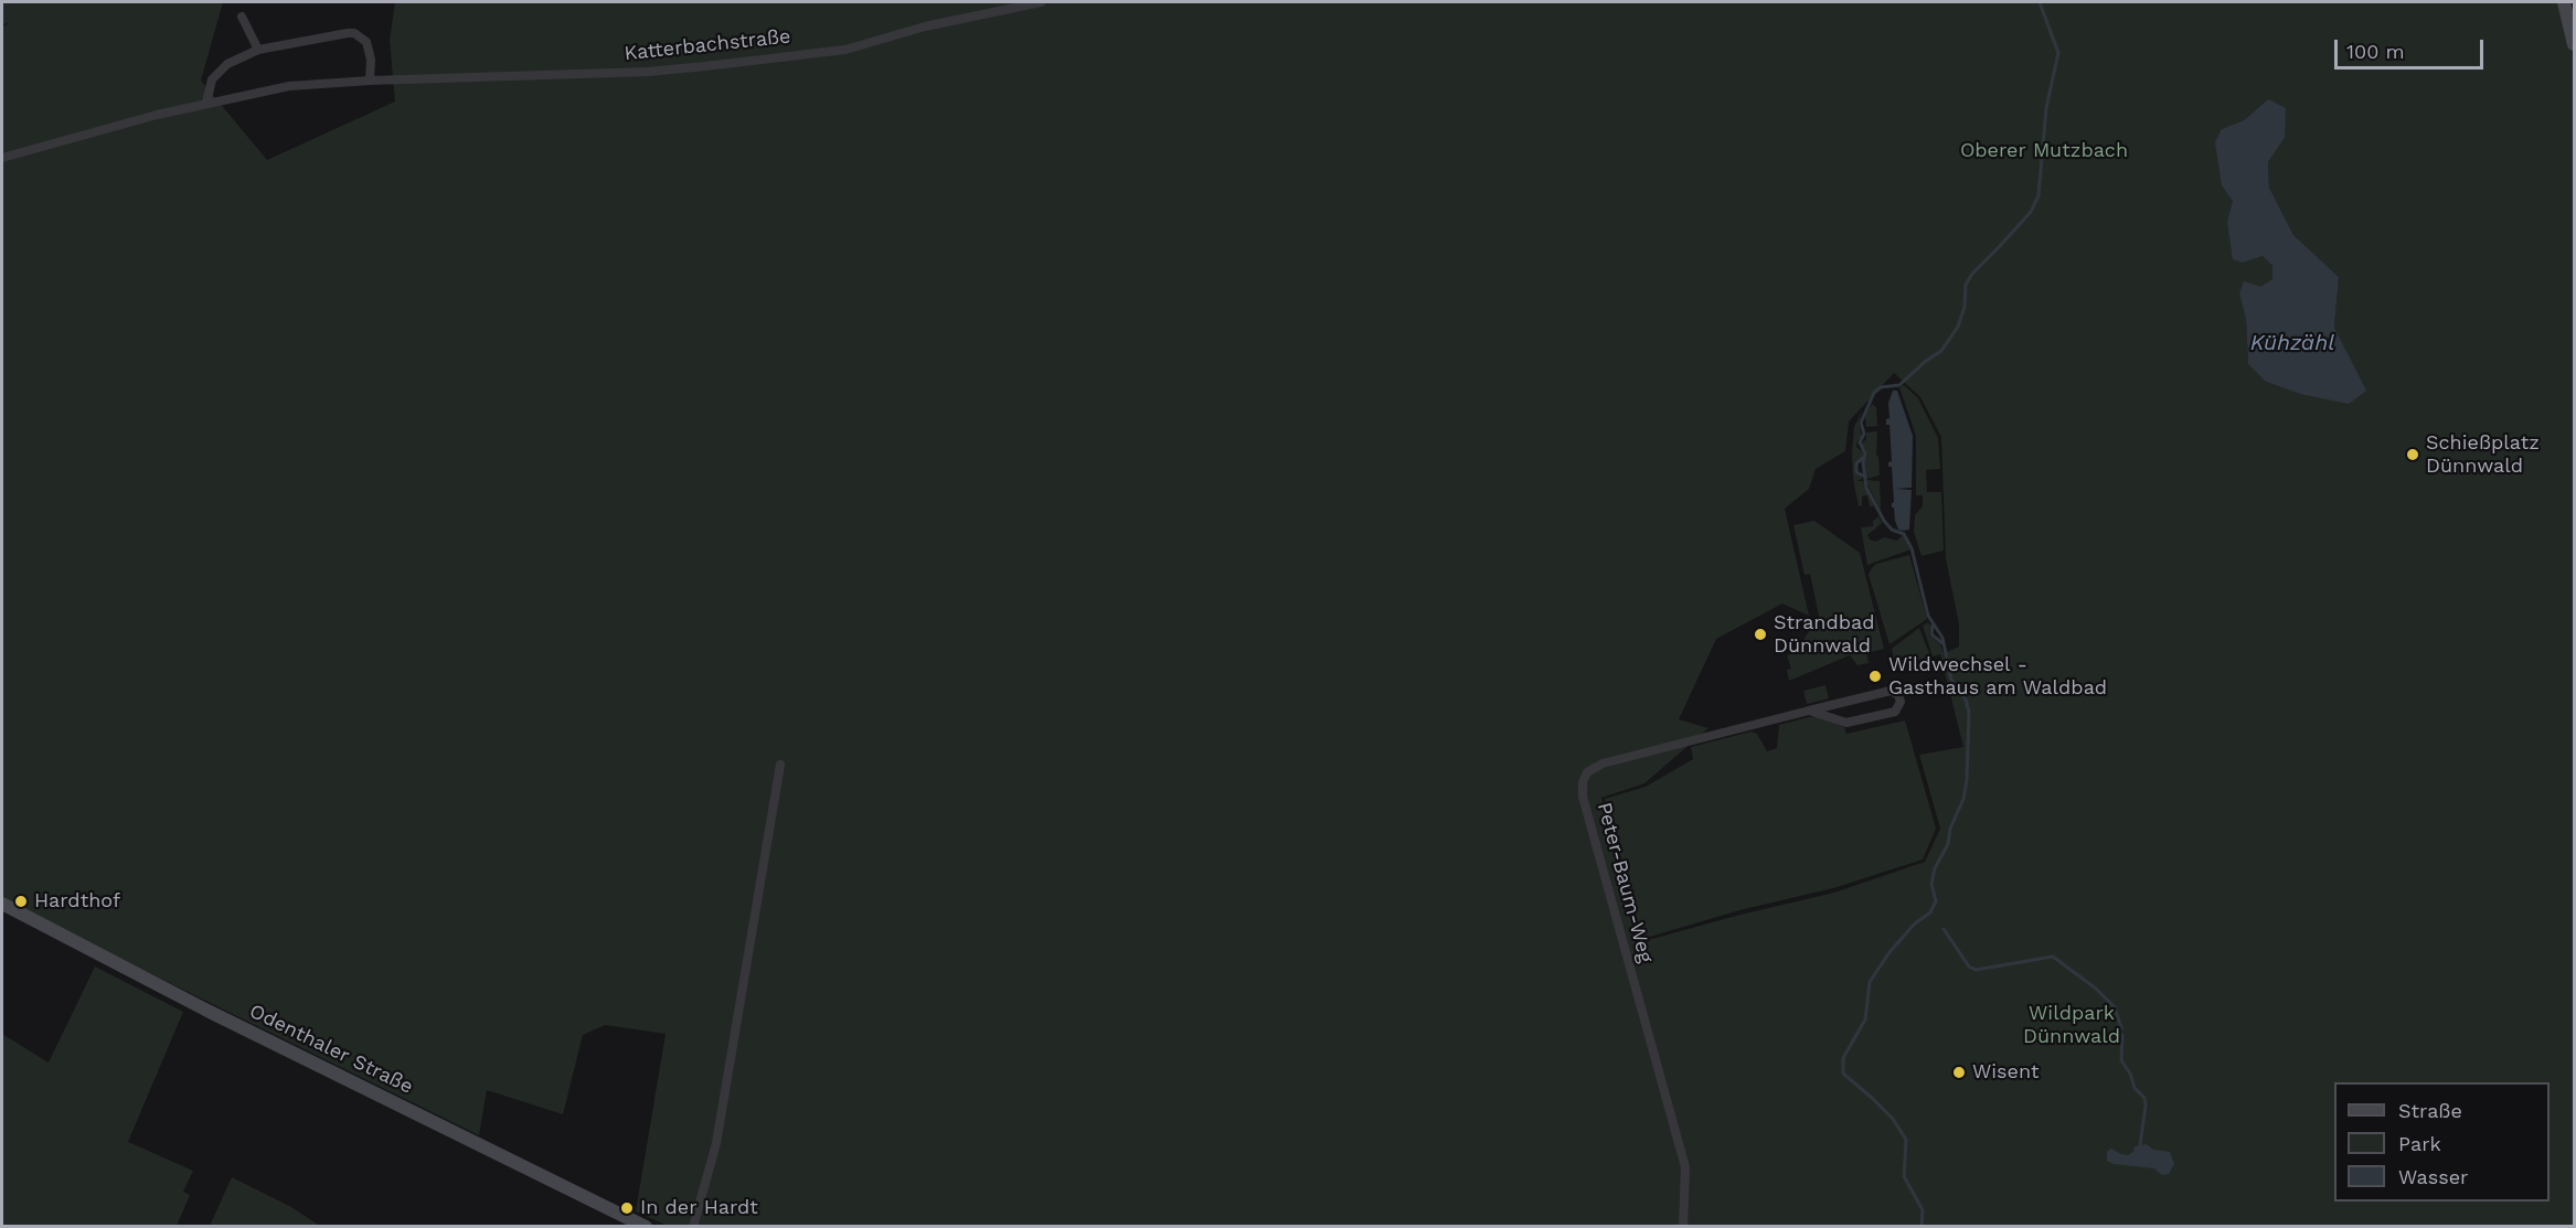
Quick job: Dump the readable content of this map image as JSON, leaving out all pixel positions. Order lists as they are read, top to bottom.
{
  "streets": {
    "main road": ["Odenthaler Straße"],
    "street": ["Katterbachstraße", "Peter-Baum-Weg"]
  },
  "water": ["Kühzähl"],
  "parks": ["Oberer Mutzbach", "Wildpark Dünnwald"],
  "places": [
    "Schießplatz Dünnwald",
    "Strandbad Dünnwald",
    "Wildwechsel - Gasthaus am Waldbad",
    "Hardthof",
    "Wisent",
    "In der Hardt"
  ],
  "legend": ["Straße", "Park", "Wasser"],
  "scale_bar": "100 m"
}
